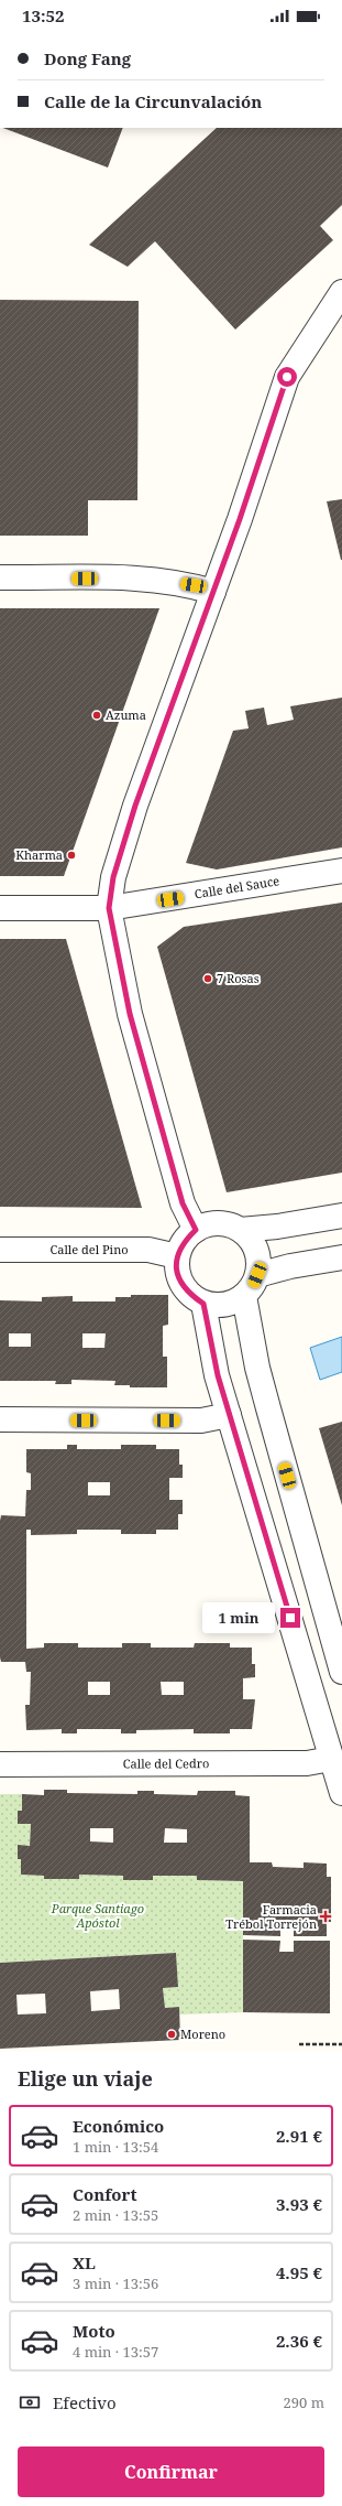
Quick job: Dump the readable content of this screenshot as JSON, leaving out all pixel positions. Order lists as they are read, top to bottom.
{
  "streets": {
    "street": ["Calle del Sauce", "Calle del Pino", "Calle del Cedro"]
  },
  "parks": ["Parque Santiago Apóstol"],
  "places": {
    "other": [
      "Azuma",
      "Kharma",
      "7 Rosas",
      "Moreno"
    ],
    "health": ["Farmacia Trébol Torrejón"]
  },
  "page": {
    "status": "13:52",
    "banner": ["Dong Fang", "Calle de la Circunvalación"],
    "bubble": "1 min",
    "heading": "Elige un viaje",
    "list": [
      {
        "name": "Económico",
        "note": "1 min · 13:54",
        "value": "2.91 €"
      },
      {
        "name": "Confort",
        "note": "2 min · 13:55",
        "value": "3.93 €"
      },
      {
        "name": "XL",
        "note": "3 min · 13:56",
        "value": "4.95 €"
      },
      {
        "name": "Moto",
        "note": "4 min · 13:57",
        "value": "2.36 €"
      }
    ],
    "pay": ["Efectivo", "290 m"],
    "buttons": "Confirmar"
  }
}
